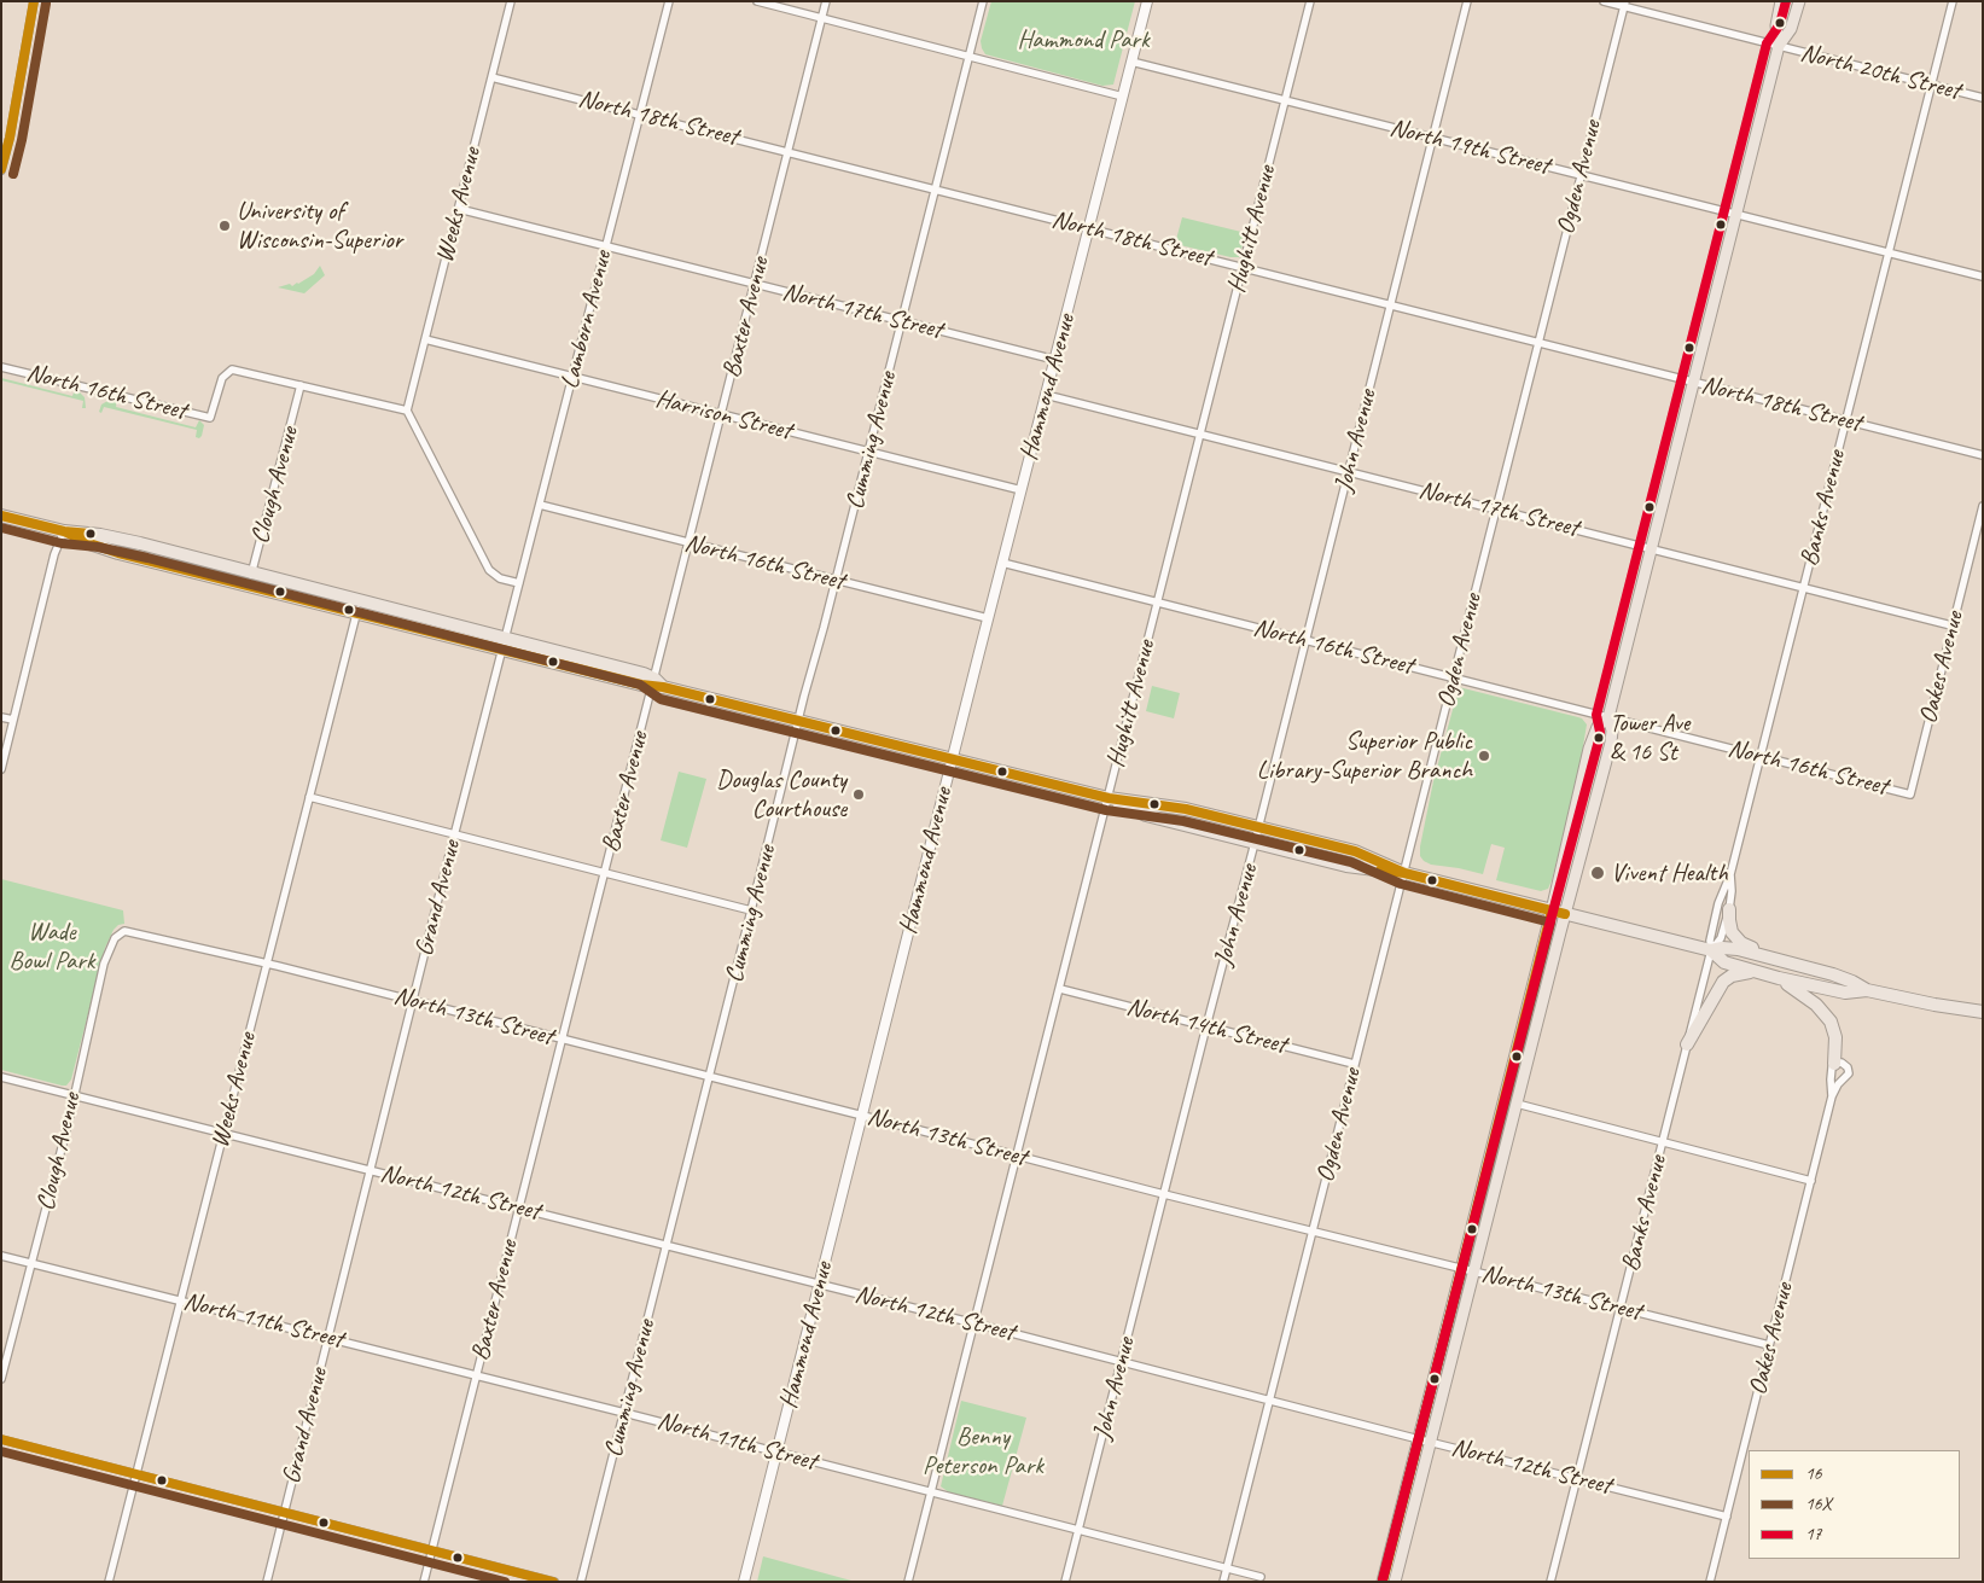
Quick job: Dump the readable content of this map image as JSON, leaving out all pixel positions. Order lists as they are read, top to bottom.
{
  "streets": {
    "street": [
      "North 20th Street",
      "North 18th Street",
      "North 19th Street",
      "Ogden Avenue",
      "Weeks Avenue",
      "Hughitt Avenue",
      "North 17th Street",
      "Baxter Avenue",
      "Lamborn Avenue",
      "Hammond Avenue",
      "North 16th Street",
      "Harrison Street",
      "Cumming Avenue",
      "John Avenue",
      "Clough Avenue",
      "Banks Avenue",
      "Oakes Avenue",
      "Grand Avenue",
      "North 13th Street",
      "North 14th Street",
      "North 12th Street",
      "North 11th Street"
    ]
  },
  "crossings": [
    ["North 20th Street", "Ogden Avenue"],
    ["North 20th Street", "Banks Avenue"],
    ["North 18th Street", "Ogden Avenue"],
    ["North 18th Street", "Weeks Avenue"],
    ["North 18th Street", "Hughitt Avenue"],
    ["North 18th Street", "Baxter Avenue"],
    ["North 18th Street", "Lamborn Avenue"],
    ["North 18th Street", "Hammond Avenue"],
    ["North 18th Street", "Cumming Avenue"],
    ["North 18th Street", "John Avenue"],
    ["North 18th Street", "Banks Avenue"],
    ["North 19th Street", "Ogden Avenue"],
    ["North 19th Street", "Hughitt Avenue"],
    ["North 19th Street", "Hammond Avenue"],
    ["North 19th Street", "John Avenue"],
    ["North 19th Street", "Banks Avenue"],
    ["Ogden Avenue", "North 17th Street"],
    ["Ogden Avenue", "North 16th Street"],
    ["Ogden Avenue", "North 13th Street"],
    ["Ogden Avenue", "North 14th Street"],
    ["Ogden Avenue", "North 12th Street"],
    ["Ogden Avenue", "North 11th Street"],
    ["Weeks Avenue", "North 17th Street"],
    ["Weeks Avenue", "Harrison Street"],
    ["Weeks Avenue", "North 13th Street"],
    ["Weeks Avenue", "North 12th Street"],
    ["Weeks Avenue", "North 11th Street"],
    ["Hughitt Avenue", "North 17th Street"],
    ["Hughitt Avenue", "North 16th Street"],
    ["Hughitt Avenue", "North 13th Street"],
    ["Hughitt Avenue", "North 14th Street"],
    ["Hughitt Avenue", "North 12th Street"],
    ["Hughitt Avenue", "North 11th Street"],
    ["North 17th Street", "Baxter Avenue"],
    ["North 17th Street", "Lamborn Avenue"],
    ["North 17th Street", "Hammond Avenue"],
    ["North 17th Street", "Cumming Avenue"],
    ["North 17th Street", "John Avenue"],
    ["North 17th Street", "Banks Avenue"],
    ["North 17th Street", "Oakes Avenue"],
    ["Baxter Avenue", "North 16th Street"],
    ["Baxter Avenue", "Harrison Street"],
    ["Baxter Avenue", "North 13th Street"],
    ["Baxter Avenue", "North 12th Street"],
    ["Baxter Avenue", "North 11th Street"],
    ["Lamborn Avenue", "North 16th Street"],
    ["Lamborn Avenue", "Harrison Street"],
    ["Lamborn Avenue", "Grand Avenue"],
    ["Hammond Avenue", "North 16th Street"],
    ["Hammond Avenue", "Harrison Street"],
    ["Hammond Avenue", "North 13th Street"],
    ["Hammond Avenue", "North 12th Street"],
    ["Hammond Avenue", "North 11th Street"],
    ["North 16th Street", "Cumming Avenue"],
    ["North 16th Street", "John Avenue"],
    ["North 16th Street", "Clough Avenue"],
    ["North 16th Street", "Banks Avenue"],
    ["North 16th Street", "Oakes Avenue"],
    ["Harrison Street", "Cumming Avenue"],
    ["Cumming Avenue", "North 13th Street"],
    ["Cumming Avenue", "North 12th Street"],
    ["Cumming Avenue", "North 11th Street"],
    ["John Avenue", "North 13th Street"],
    ["John Avenue", "North 14th Street"],
    ["John Avenue", "North 12th Street"],
    ["John Avenue", "North 11th Street"],
    ["Clough Avenue", "North 13th Street"],
    ["Clough Avenue", "North 12th Street"],
    ["Clough Avenue", "North 11th Street"],
    ["Banks Avenue", "North 13th Street"],
    ["Banks Avenue", "North 12th Street"],
    ["Oakes Avenue", "North 13th Street"],
    ["Oakes Avenue", "North 12th Street"],
    ["Grand Avenue", "North 13th Street"],
    ["Grand Avenue", "North 12th Street"],
    ["Grand Avenue", "North 11th Street"]
  ],
  "parks": ["Hammond Park", "Wade Bowl Park", "Benny Peterson Park"],
  "places": [
    "University of Wisconsin-Superior",
    "Tower Ave & 16 St",
    "Superior Public Library-Superior Branch",
    "Douglas County Courthouse",
    "Vivent Health"
  ],
  "lines": ["transit line 16", "transit line 17", "transit line 16X"],
  "legend": ["16", "16X", "17"]
}
